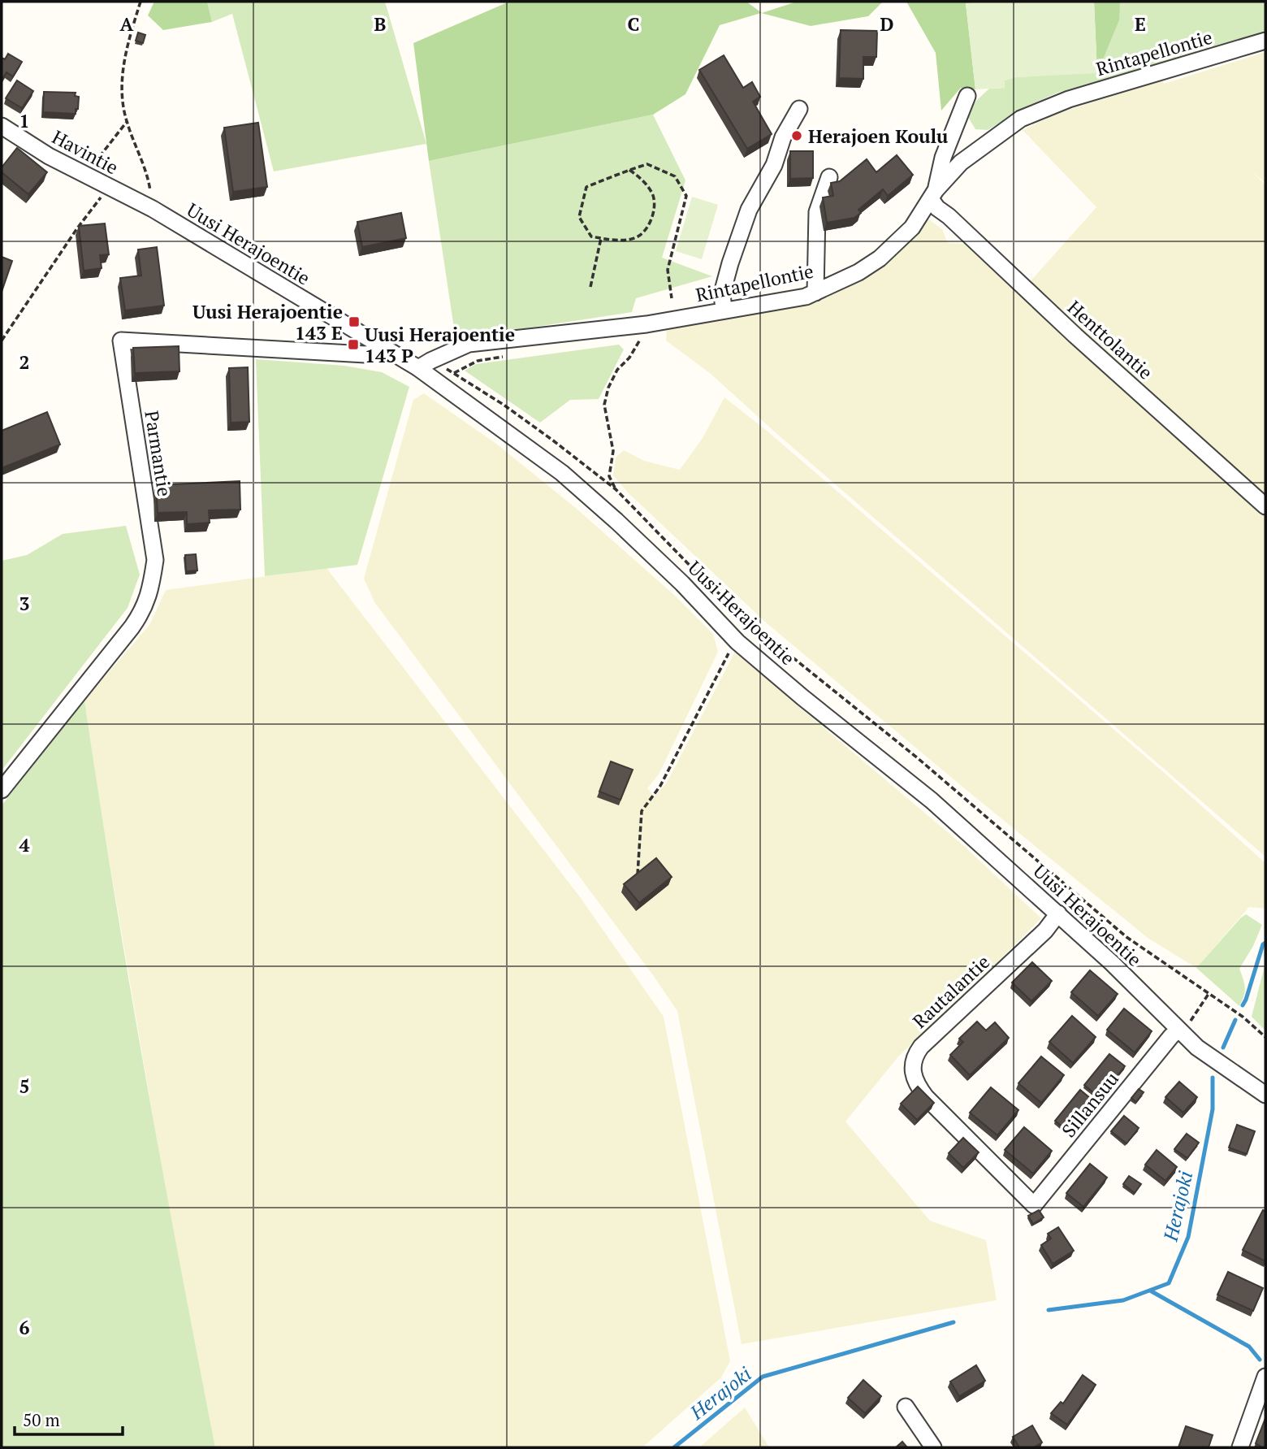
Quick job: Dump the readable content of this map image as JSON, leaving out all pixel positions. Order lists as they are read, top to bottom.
{
  "streets": {
    "street": [
      "Rintapellontie",
      "Havintie",
      "Uusi Herajoentie",
      "Henttolantie",
      "Parmantie",
      "Rautalantie",
      "Sillansuu"
    ]
  },
  "crossings": [
    ["Rintapellontie", "Uusi Herajoentie"],
    ["Rintapellontie", "Henttolantie"],
    ["Havintie", "Uusi Herajoentie"],
    ["Uusi Herajoentie", "Parmantie"],
    ["Uusi Herajoentie", "Rautalantie"],
    ["Uusi Herajoentie", "Sillansuu"],
    ["Rautalantie", "Sillansuu"]
  ],
  "water": ["Herajoki"],
  "places": {
    "other": ["Herajoen Koulu"],
    "transit": ["Uusi Herajoentie 143 E", "Uusi Herajoentie 143 P"]
  },
  "scale_bar": "50 m",
  "grid": {
    "columns": [
      "A",
      "B",
      "C",
      "D",
      "E"
    ],
    "rows": [
      "1",
      "2",
      "3",
      "4",
      "5",
      "6"
    ]
  }
}
